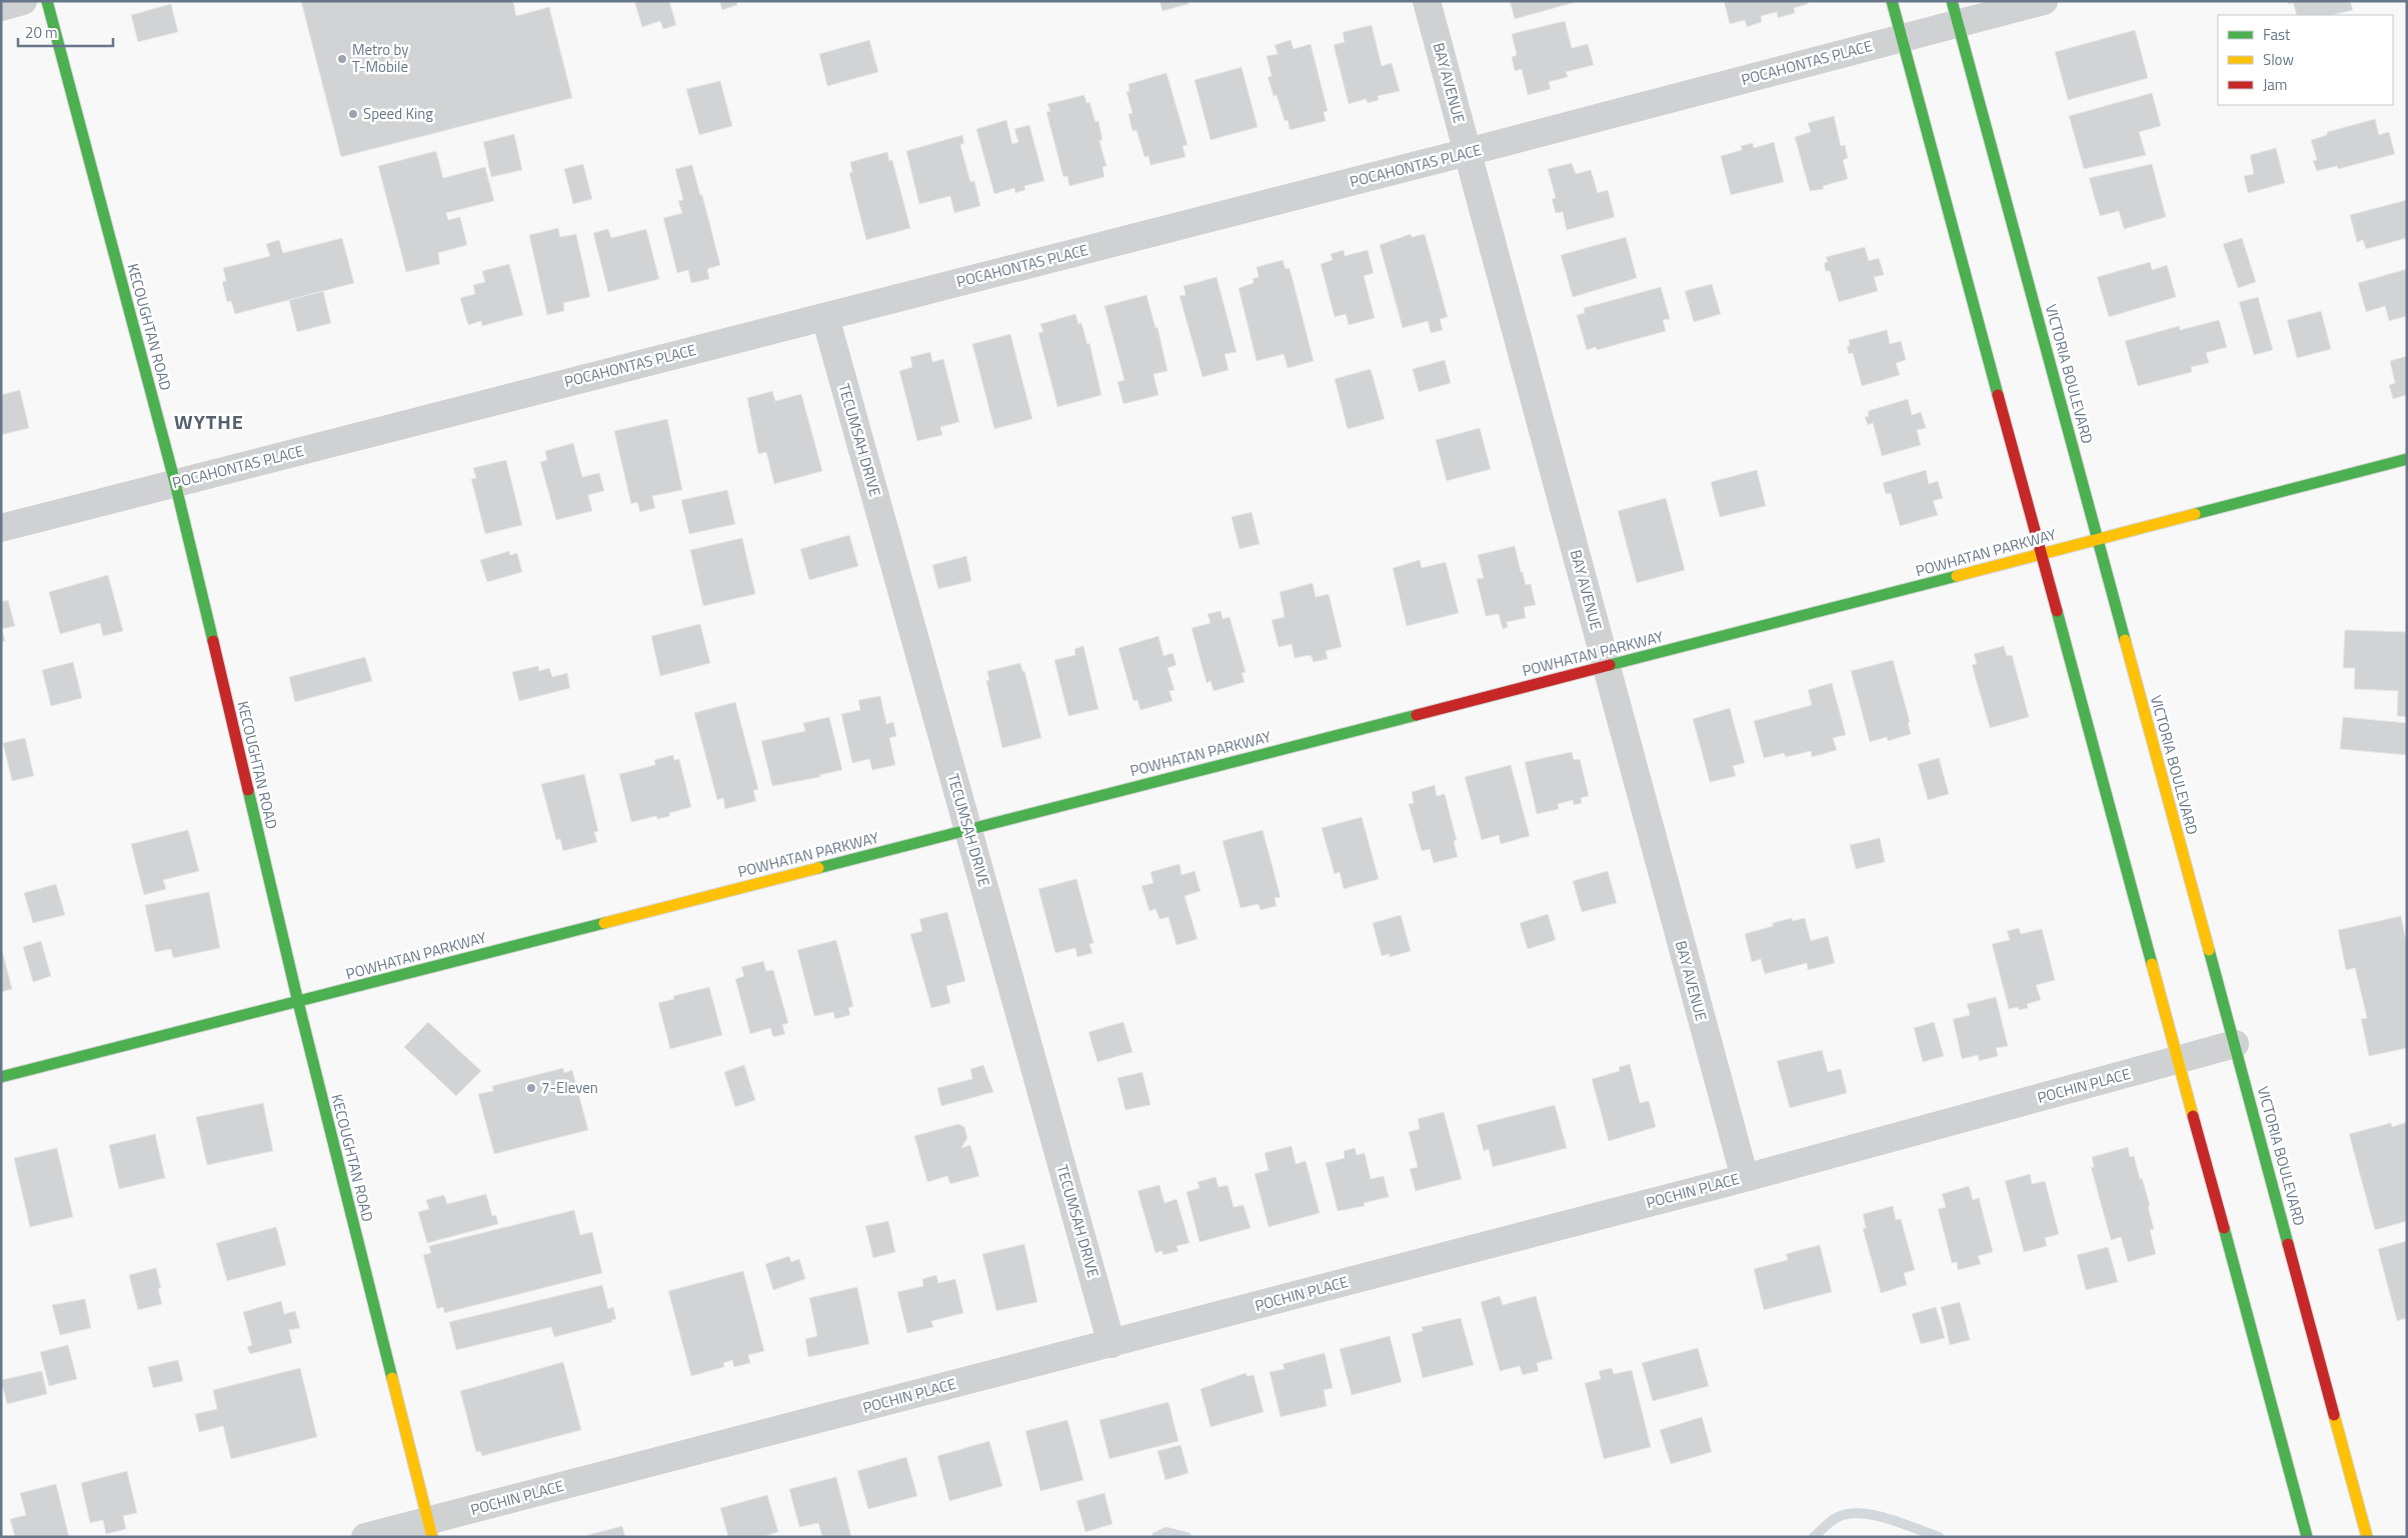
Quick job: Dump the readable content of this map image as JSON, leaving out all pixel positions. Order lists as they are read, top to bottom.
{
  "streets": {
    "main road": ["KECOUGHTAN ROAD", "VICTORIA BOULEVARD", "POWHATAN PARKWAY"],
    "street": [
      "POCAHONTAS PLACE",
      "BAY AVENUE",
      "TECUMSAH DRIVE",
      "POCHIN PLACE"
    ]
  },
  "crossings": [
    ["POCAHONTAS PLACE", "BAY AVENUE"],
    ["POCAHONTAS PLACE", "KECOUGHTAN ROAD"],
    ["POCAHONTAS PLACE", "VICTORIA BOULEVARD"],
    ["POCAHONTAS PLACE", "TECUMSAH DRIVE"],
    ["BAY AVENUE", "POWHATAN PARKWAY"],
    ["BAY AVENUE", "POCHIN PLACE"],
    ["KECOUGHTAN ROAD", "POWHATAN PARKWAY"],
    ["KECOUGHTAN ROAD", "POCHIN PLACE"],
    ["VICTORIA BOULEVARD", "POWHATAN PARKWAY"],
    ["VICTORIA BOULEVARD", "POCHIN PLACE"],
    ["TECUMSAH DRIVE", "POWHATAN PARKWAY"],
    ["TECUMSAH DRIVE", "POCHIN PLACE"]
  ],
  "districts": ["WYTHE"],
  "places": ["Metro by T-Mobile", "Speed King", "7-Eleven"],
  "legend": ["Fast", "Slow", "Jam"],
  "scale_bar": "20 m"
}
